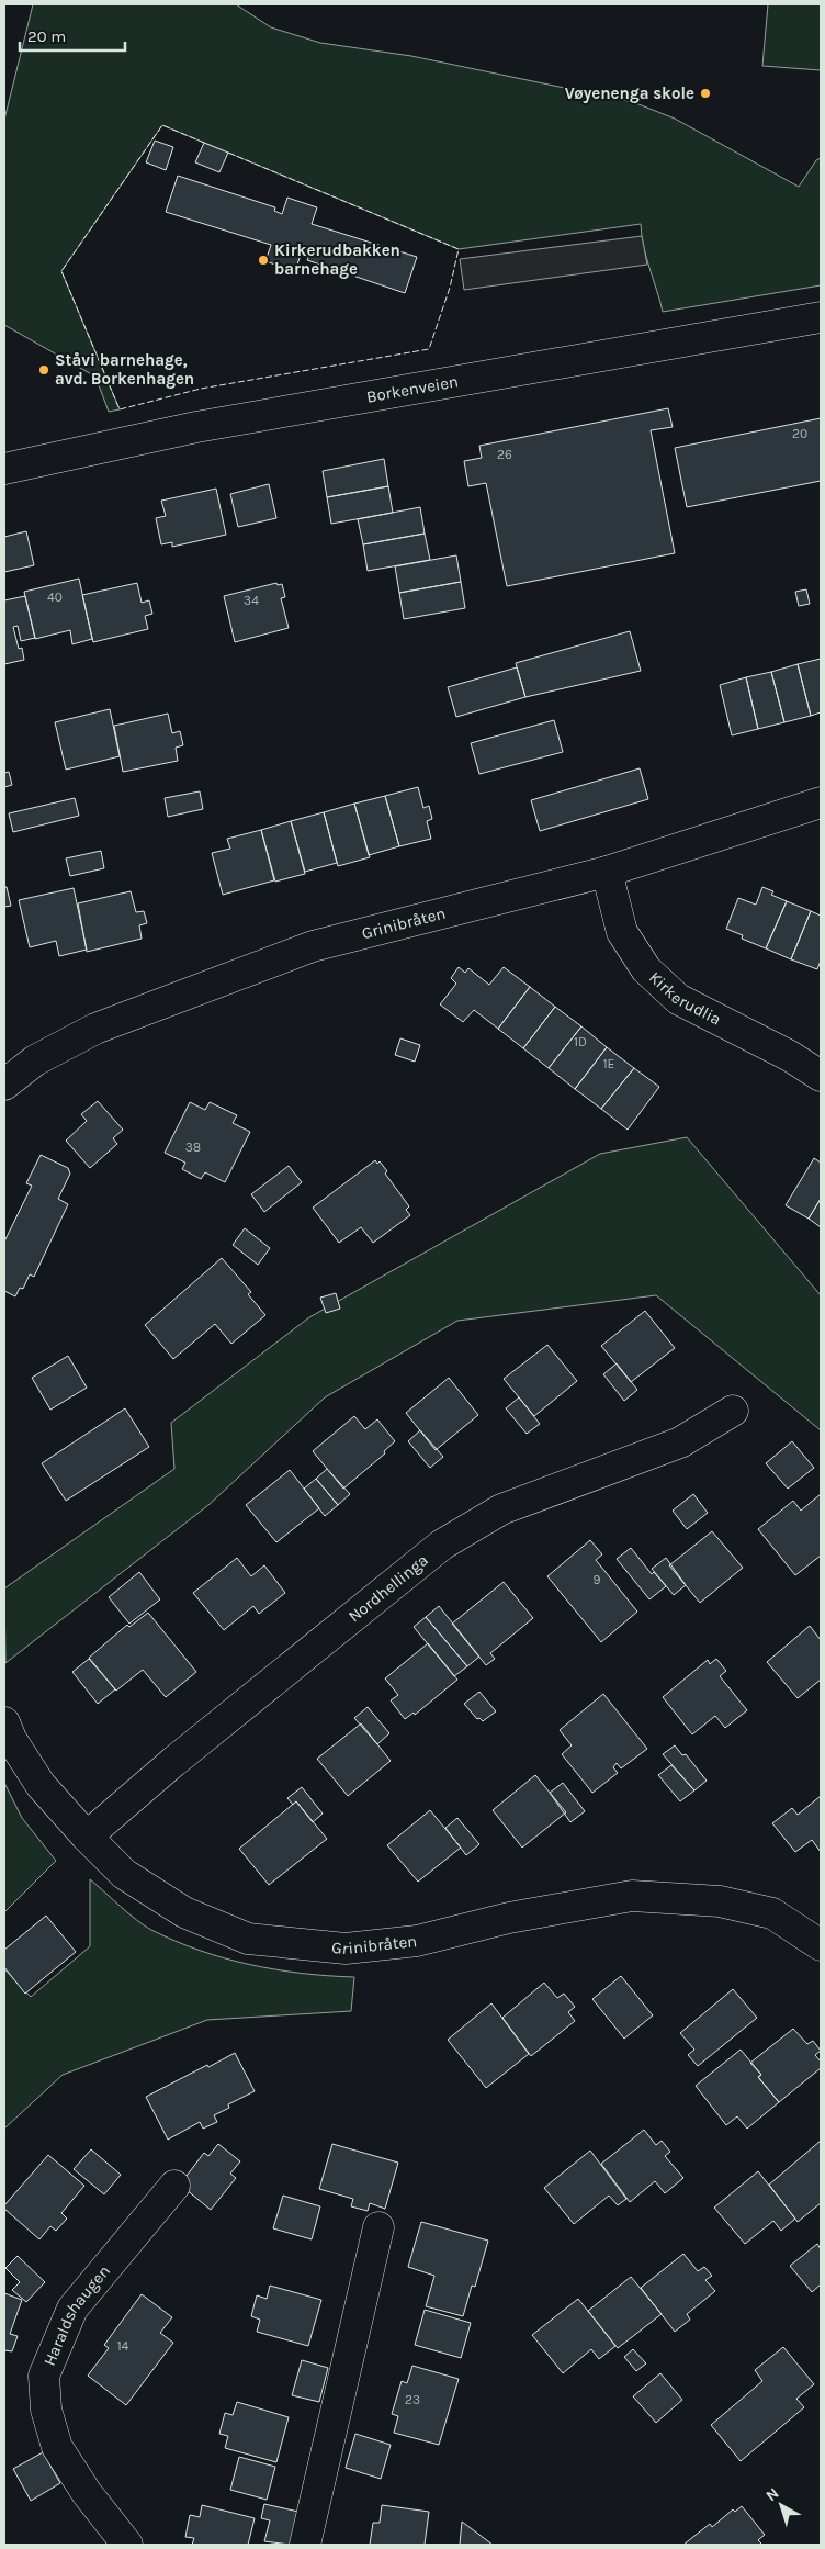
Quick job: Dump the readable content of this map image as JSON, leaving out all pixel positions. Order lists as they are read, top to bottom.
{
  "streets": {
    "street": [
      "Borkenveien",
      "Grinibråten",
      "Kirkerudlia",
      "Nordhellinga",
      "Haraldshaugen"
    ]
  },
  "crossings": [
    ["Grinibråten", "Kirkerudlia"],
    ["Grinibråten", "Nordhellinga"]
  ],
  "places": ["Vøyenenga skole", "Kirkerudbakken barnehage", "Ståvi barnehage, avd. Borkenhagen"],
  "house_numbers": [
    "20",
    "26",
    "40",
    "34",
    "1D",
    "1E",
    "38",
    "9",
    "14",
    "23"
  ],
  "scale_bar": "20 m",
  "north": "top left"
}
